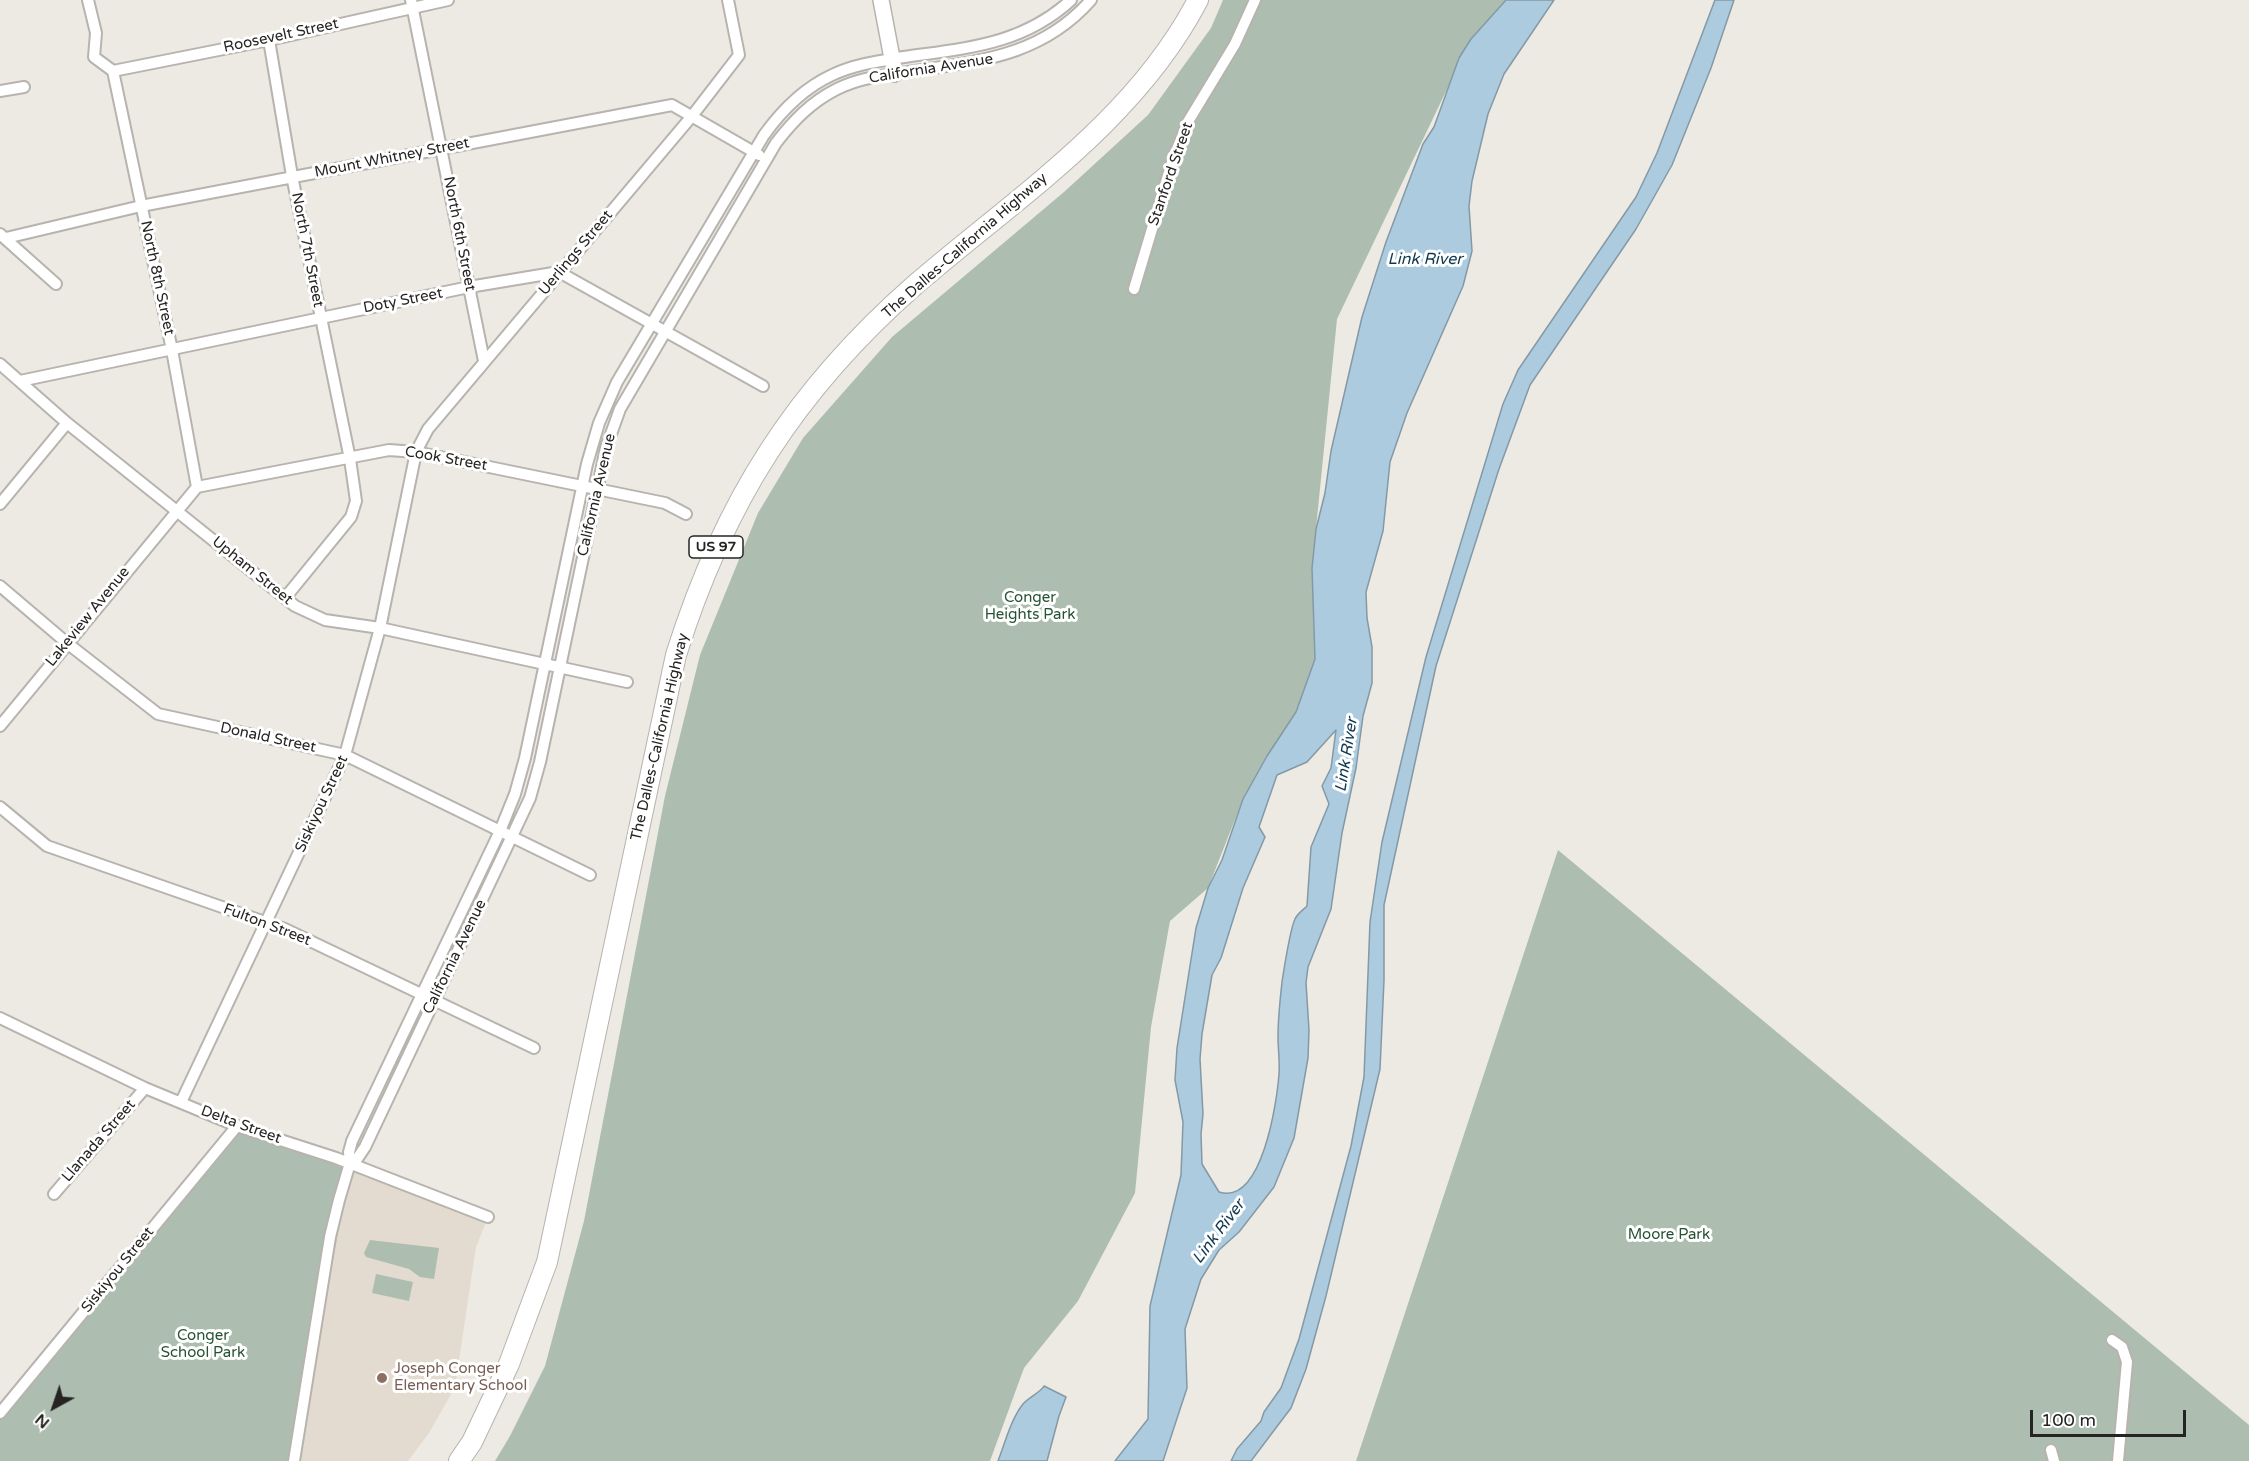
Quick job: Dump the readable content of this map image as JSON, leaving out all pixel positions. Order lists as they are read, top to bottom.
{
  "streets": {
    "highway": ["The Dalles-California Highway", "US 97"],
    "street": [
      "Roosevelt Street",
      "California Avenue",
      "Mount Whitney Street",
      "Stanford Street",
      "North 6th Street",
      "North 7th Street",
      "Uerlings Street",
      "North 8th Street",
      "Doty Street",
      "Cook Street",
      "Upham Street",
      "Lakeview Avenue",
      "Donald Street",
      "Siskiyou Street",
      "Fulton Street",
      "Delta Street",
      "Llanada Street"
    ]
  },
  "crossings": [
    ["Roosevelt Street", "North 6th Street"],
    ["Roosevelt Street", "North 7th Street"],
    ["Roosevelt Street", "North 8th Street"],
    ["California Avenue", "Mount Whitney Street"],
    ["California Avenue", "Cook Street"],
    ["California Avenue", "Upham Street"],
    ["California Avenue", "Donald Street"],
    ["California Avenue", "Fulton Street"],
    ["California Avenue", "Delta Street"],
    ["Mount Whitney Street", "North 6th Street"],
    ["Mount Whitney Street", "North 7th Street"],
    ["Mount Whitney Street", "Uerlings Street"],
    ["Mount Whitney Street", "North 8th Street"],
    ["North 6th Street", "Uerlings Street"],
    ["North 6th Street", "Doty Street"],
    ["North 7th Street", "Doty Street"],
    ["North 7th Street", "Cook Street"],
    ["Uerlings Street", "Doty Street"],
    ["Uerlings Street", "Cook Street"],
    ["Uerlings Street", "Siskiyou Street"],
    ["North 8th Street", "Doty Street"],
    ["North 8th Street", "Cook Street"],
    ["Doty Street", "Upham Street"],
    ["Cook Street", "Siskiyou Street"],
    ["Upham Street", "Lakeview Avenue"],
    ["Upham Street", "Siskiyou Street"],
    ["Lakeview Avenue", "Donald Street"],
    ["Donald Street", "Siskiyou Street"],
    ["Siskiyou Street", "Fulton Street"],
    ["Siskiyou Street", "Delta Street"],
    ["Delta Street", "Llanada Street"]
  ],
  "water": ["Link River"],
  "parks": ["Conger Heights Park", "Moore Park", "Conger School Park"],
  "places": ["Joseph Conger Elementary School"],
  "scale_bar": "100 m",
  "north": "bottom left"
}
